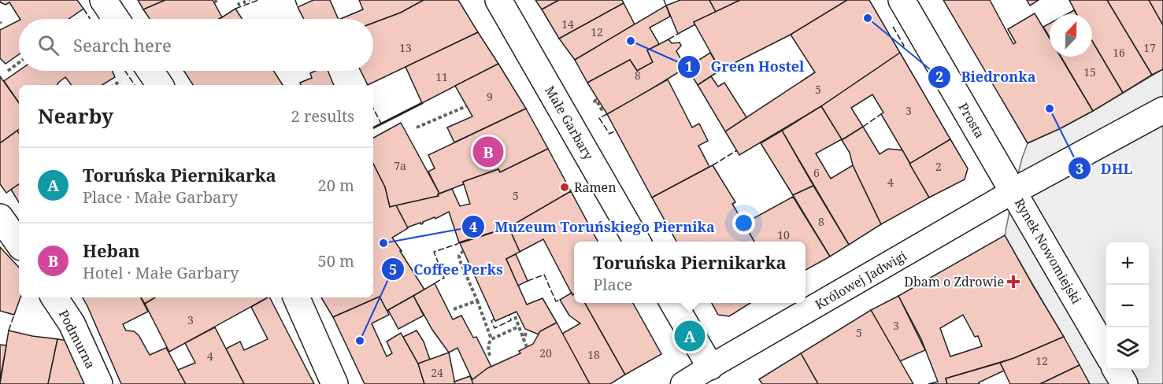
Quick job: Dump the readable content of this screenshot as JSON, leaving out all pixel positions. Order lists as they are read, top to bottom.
{
  "streets": {
    "street": [
      "Prosta",
      "Małe Garbary",
      "Rynek Nowomiejski",
      "Królowej Jadwigi",
      "Podmurna"
    ]
  },
  "crossings": [
    ["Prosta", "Rynek Nowomiejski"],
    ["Prosta", "Królowej Jadwigi"],
    ["Rynek Nowomiejski", "Królowej Jadwigi"]
  ],
  "places": {
    "other": [
      "Biedronka",
      "Green Hostel",
      "DHL",
      "Ramen",
      "Muzeum Toruńskiego Piernika",
      "Coffee Perks"
    ],
    "health": ["Dbam o Zdrowie"]
  },
  "house_numbers": [
    "14",
    "12",
    "13",
    "17",
    "16",
    "15",
    "8",
    "11",
    "5",
    "9",
    "3",
    "7a",
    "2",
    "6",
    "4",
    "5",
    "8",
    "10",
    "3",
    "3",
    "5",
    "20",
    "18",
    "4",
    "12",
    "24"
  ],
  "north": "top",
  "page": {
    "search": "Search here",
    "heading": ["Nearby", "2 results"],
    "pins": ["B", "A"],
    "list": [
      {
        "mark": "A",
        "name": "Toruńska Piernikarka",
        "note": "Place · Małe Garbary",
        "value": "20 m"
      },
      {
        "mark": "B",
        "name": "Heban",
        "note": "Hotel · Małe Garbary",
        "value": "50 m"
      }
    ],
    "popup": ["Toruńska Piernikarka", "Place"],
    "map_buttons": ["+", "−"]
  }
}
